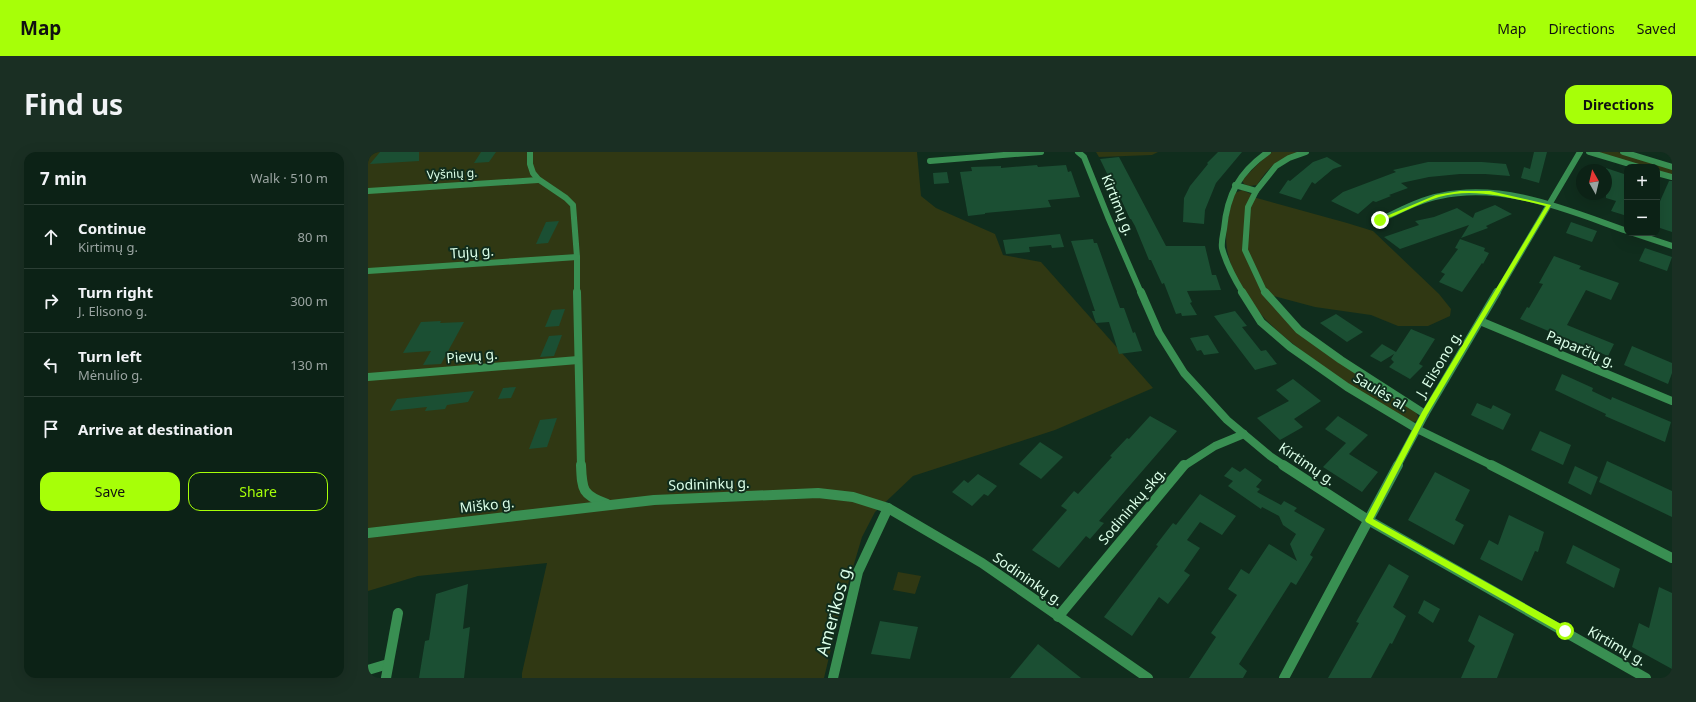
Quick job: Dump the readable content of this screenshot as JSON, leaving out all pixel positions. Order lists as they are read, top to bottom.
{
  "streets": {
    "street": [
      "Vyšnių g.",
      "Kirtimų g.",
      "Tujų g.",
      "Paparčių g.",
      "Pievų g.",
      "J. Elisono g.",
      "Saulės al.",
      "Sodininkų g.",
      "Miško g.",
      "Sodininkų skg.",
      "Amerikos g."
    ]
  },
  "crossings": [
    ["Vyšnių g.", "Sodininkų g."],
    ["Kirtimų g.", "J. Elisono g."],
    ["Kirtimų g.", "Sodininkų skg."],
    ["Tujų g.", "Sodininkų g."],
    ["Paparčių g.", "J. Elisono g."],
    ["Pievų g.", "Sodininkų g."],
    ["J. Elisono g.", "Saulės al."],
    ["Sodininkų g.", "Miško g."],
    ["Sodininkų g.", "Sodininkų skg."],
    ["Sodininkų g.", "Amerikos g."]
  ],
  "north": "top",
  "page": {
    "header": "Map",
    "nav": ["Map", "Directions", "Saved"],
    "title": "Find us",
    "buttons": [
      "Directions",
      ["Save", "Share"]
    ],
    "heading": ["7 min", "Walk · 510 m"],
    "map_buttons": ["+", "−"],
    "list": [
      ["Continue", "Kirtimų g.", "80 m"],
      ["Turn right", "J. Elisono g.", "300 m"],
      ["Turn left", "Mėnulio g.", "130 m"],
      "Arrive at destination"
    ]
  }
}
